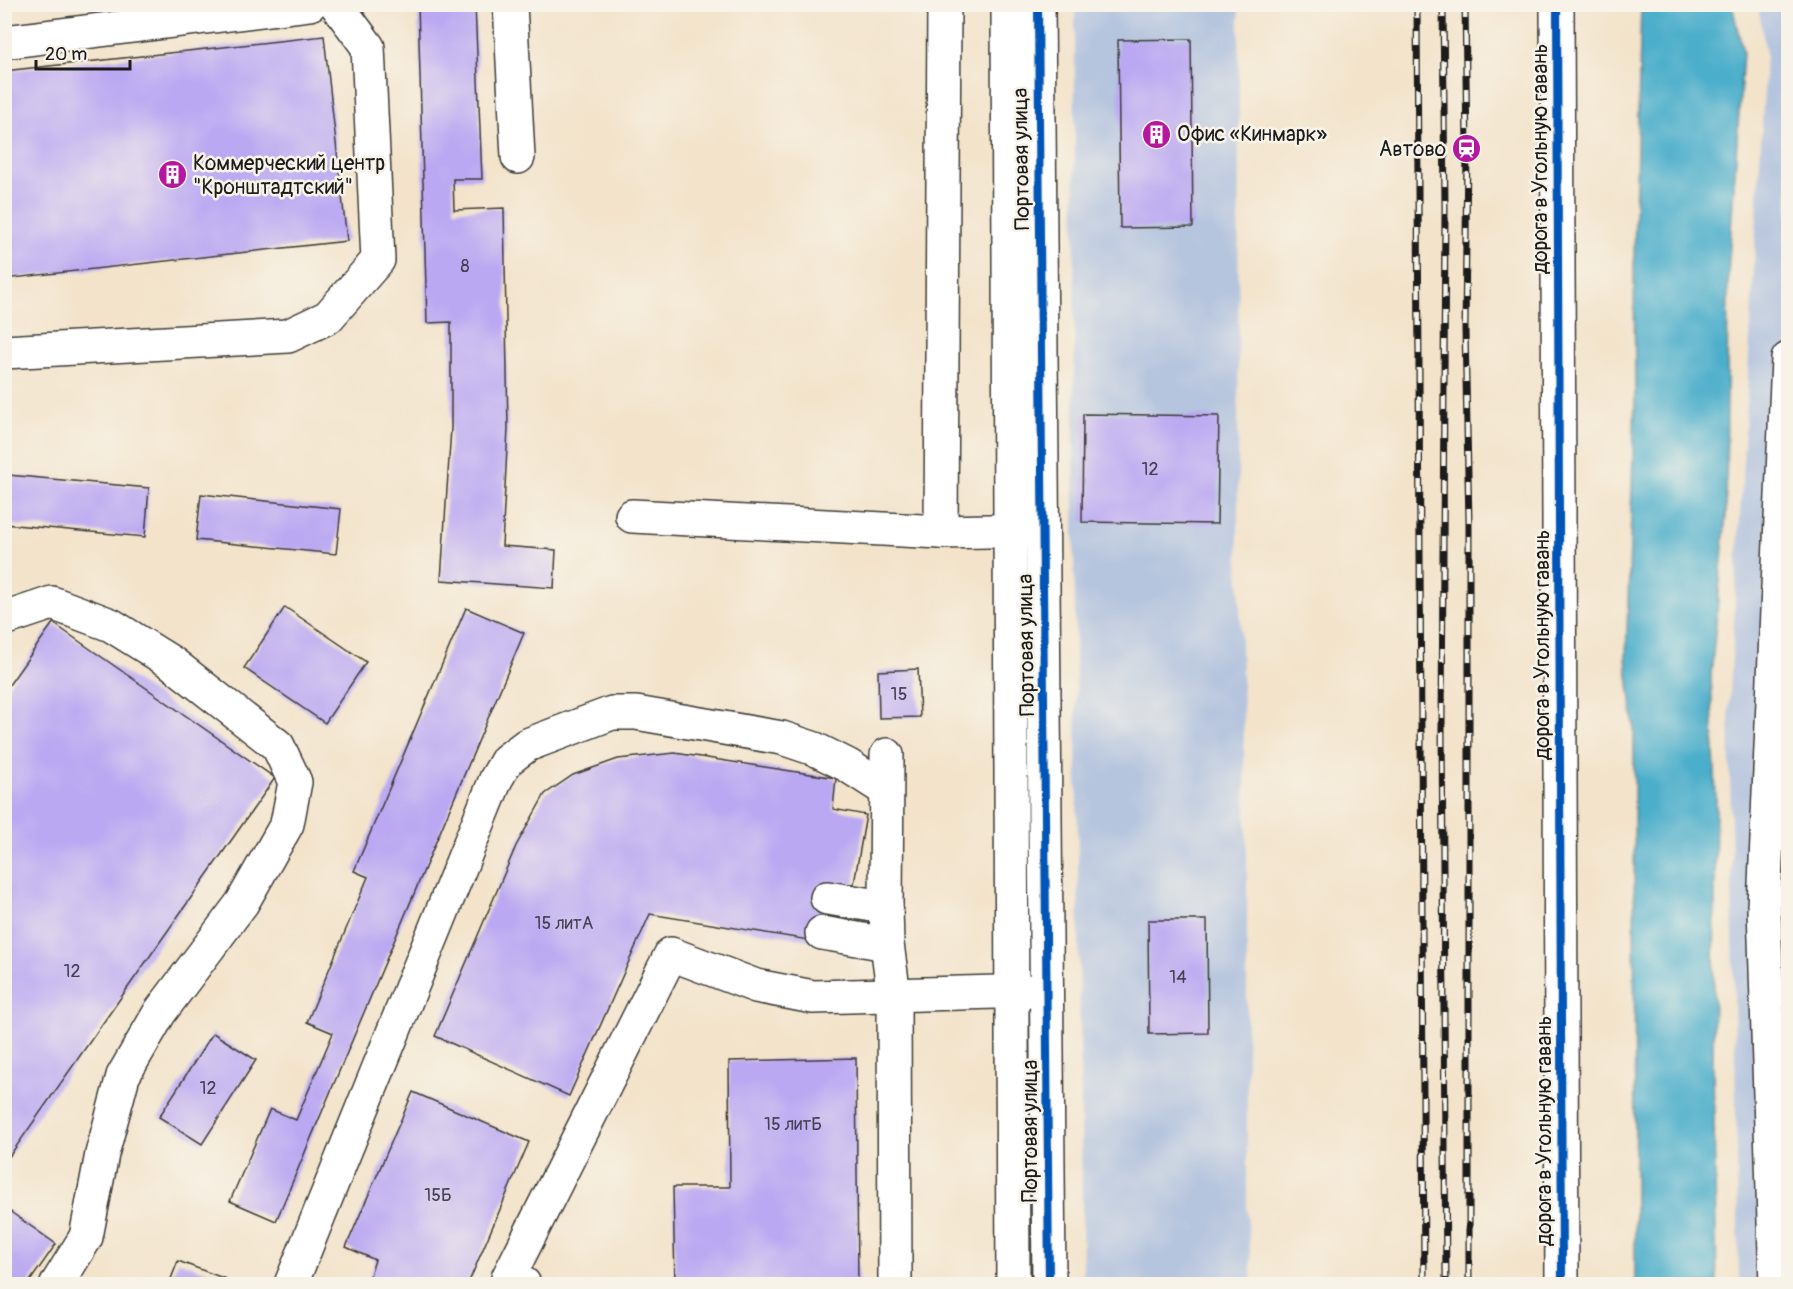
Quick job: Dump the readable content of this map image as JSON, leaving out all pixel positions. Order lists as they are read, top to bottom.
{
  "streets": {
    "street": ["Портовая улица", "дорога в Угольную гавань"]
  },
  "places": {
    "building": ["Офис «Кинмарк»", "Коммерческий центр \"Кронштадтский\""],
    "station": ["Автово"]
  },
  "house_numbers": [
    "8",
    "12",
    "15",
    "15 литА",
    "12",
    "14",
    "12",
    "15 литБ",
    "15Б"
  ],
  "scale_bar": "20 m"
}
